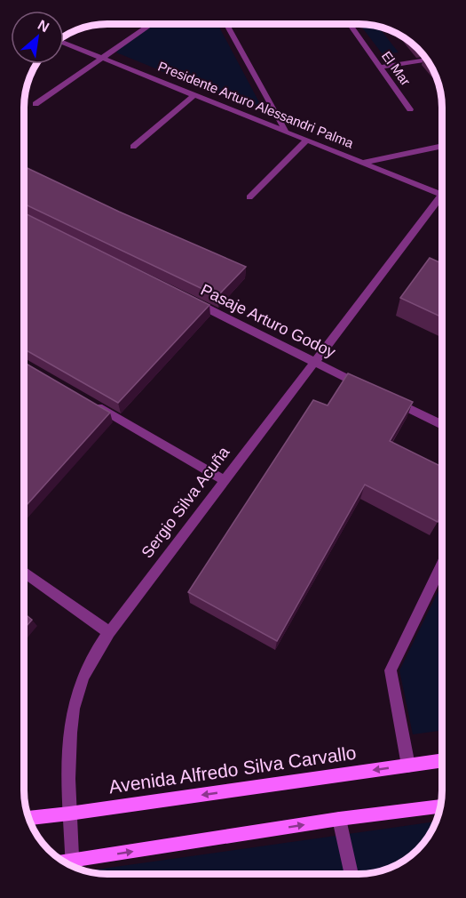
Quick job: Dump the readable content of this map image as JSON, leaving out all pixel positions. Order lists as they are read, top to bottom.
{
  "streets": {
    "street": [
      "El Mar",
      "Presidente Arturo Alessandri Palma",
      "Pasaje Arturo Godoy",
      "Sergio Silva Acuña",
      "Avenida Alfredo Silva Carvallo"
    ]
  },
  "crossings": [
    ["Pasaje Arturo Godoy", "Sergio Silva Acuña"],
    ["Sergio Silva Acuña", "Avenida Alfredo Silva Carvallo"]
  ],
  "north": "top right"
}
